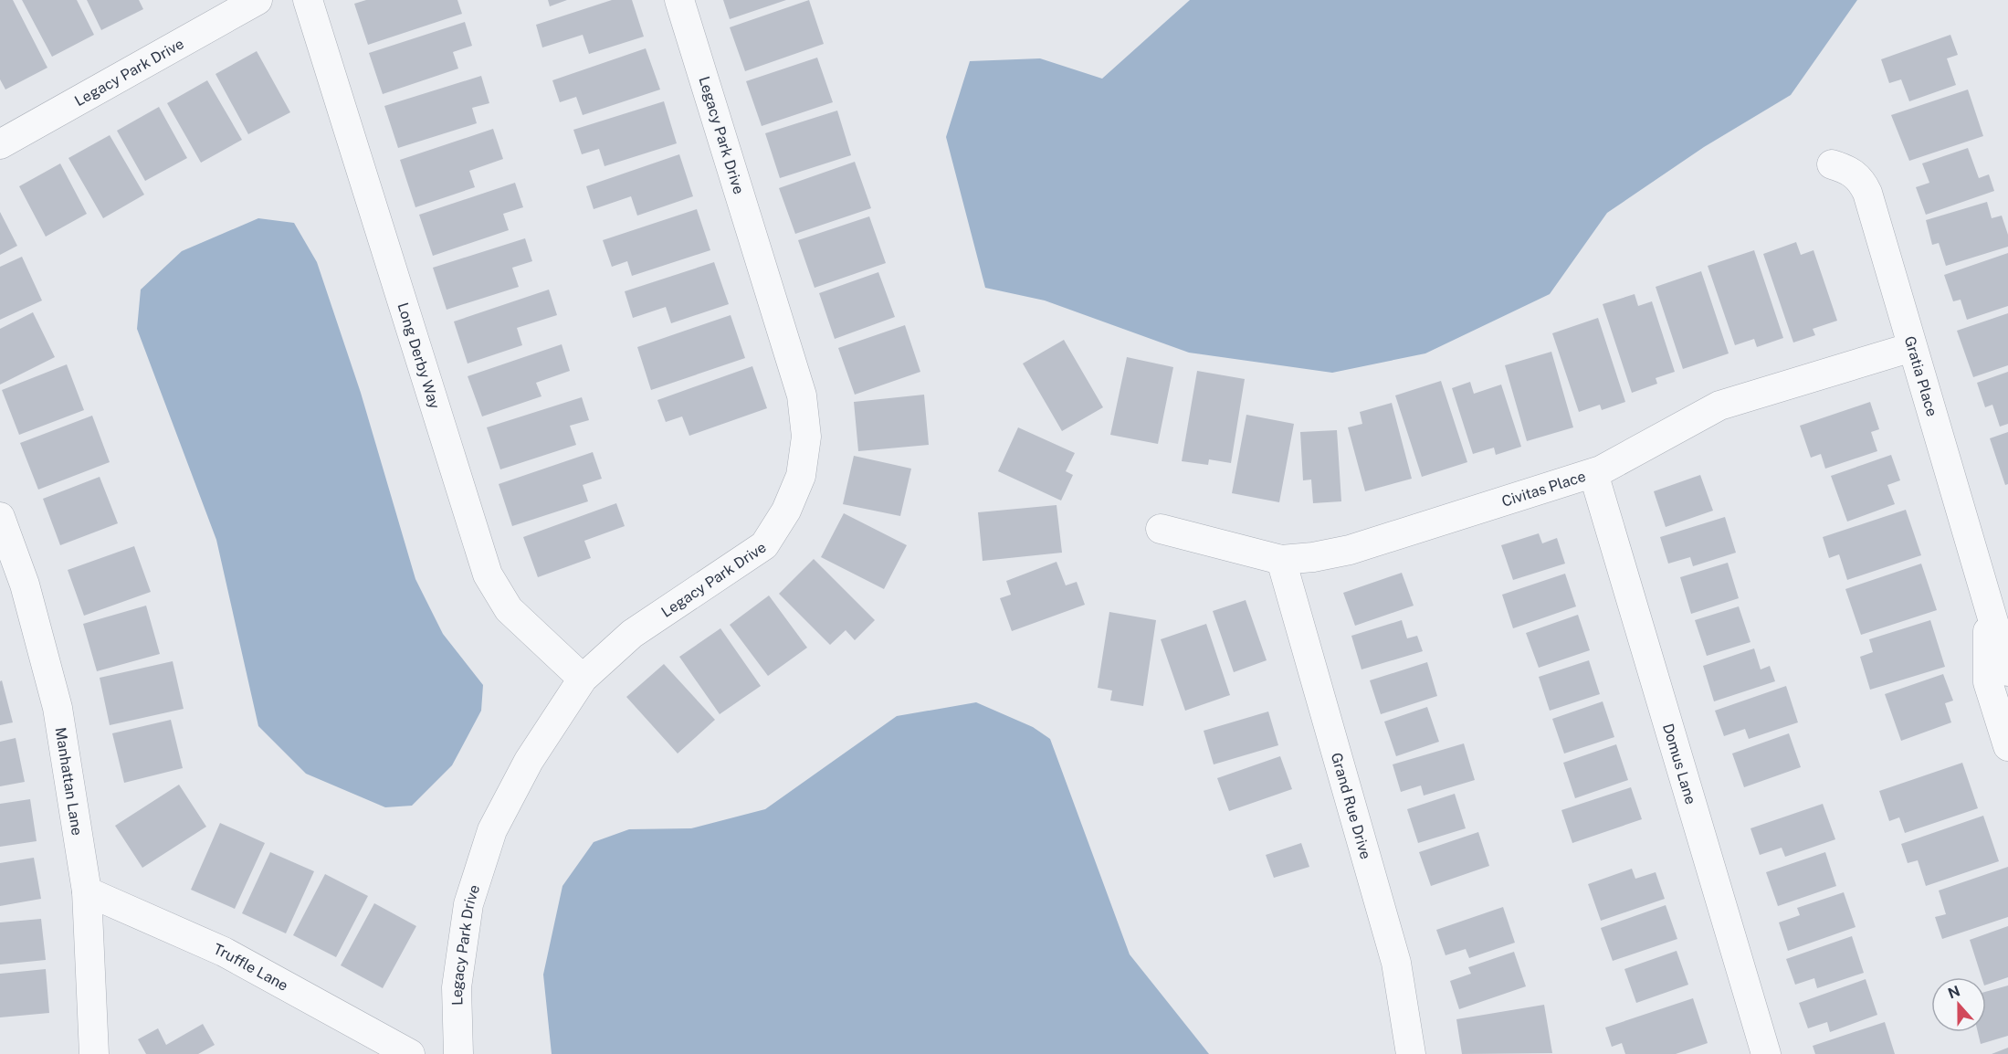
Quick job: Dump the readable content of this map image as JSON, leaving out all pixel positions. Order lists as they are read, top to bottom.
{
  "streets": {
    "street": [
      "Legacy Park Drive",
      "Long Derby Way",
      "Gratia Place",
      "Civitas Place",
      "Domus Lane",
      "Manhattan Lane",
      "Grand Rue Drive",
      "Truffle Lane"
    ]
  },
  "crossings": [
    ["Legacy Park Drive", "Long Derby Way"],
    ["Gratia Place", "Civitas Place"],
    ["Civitas Place", "Domus Lane"],
    ["Civitas Place", "Grand Rue Drive"],
    ["Manhattan Lane", "Truffle Lane"]
  ],
  "north": "top"
}
